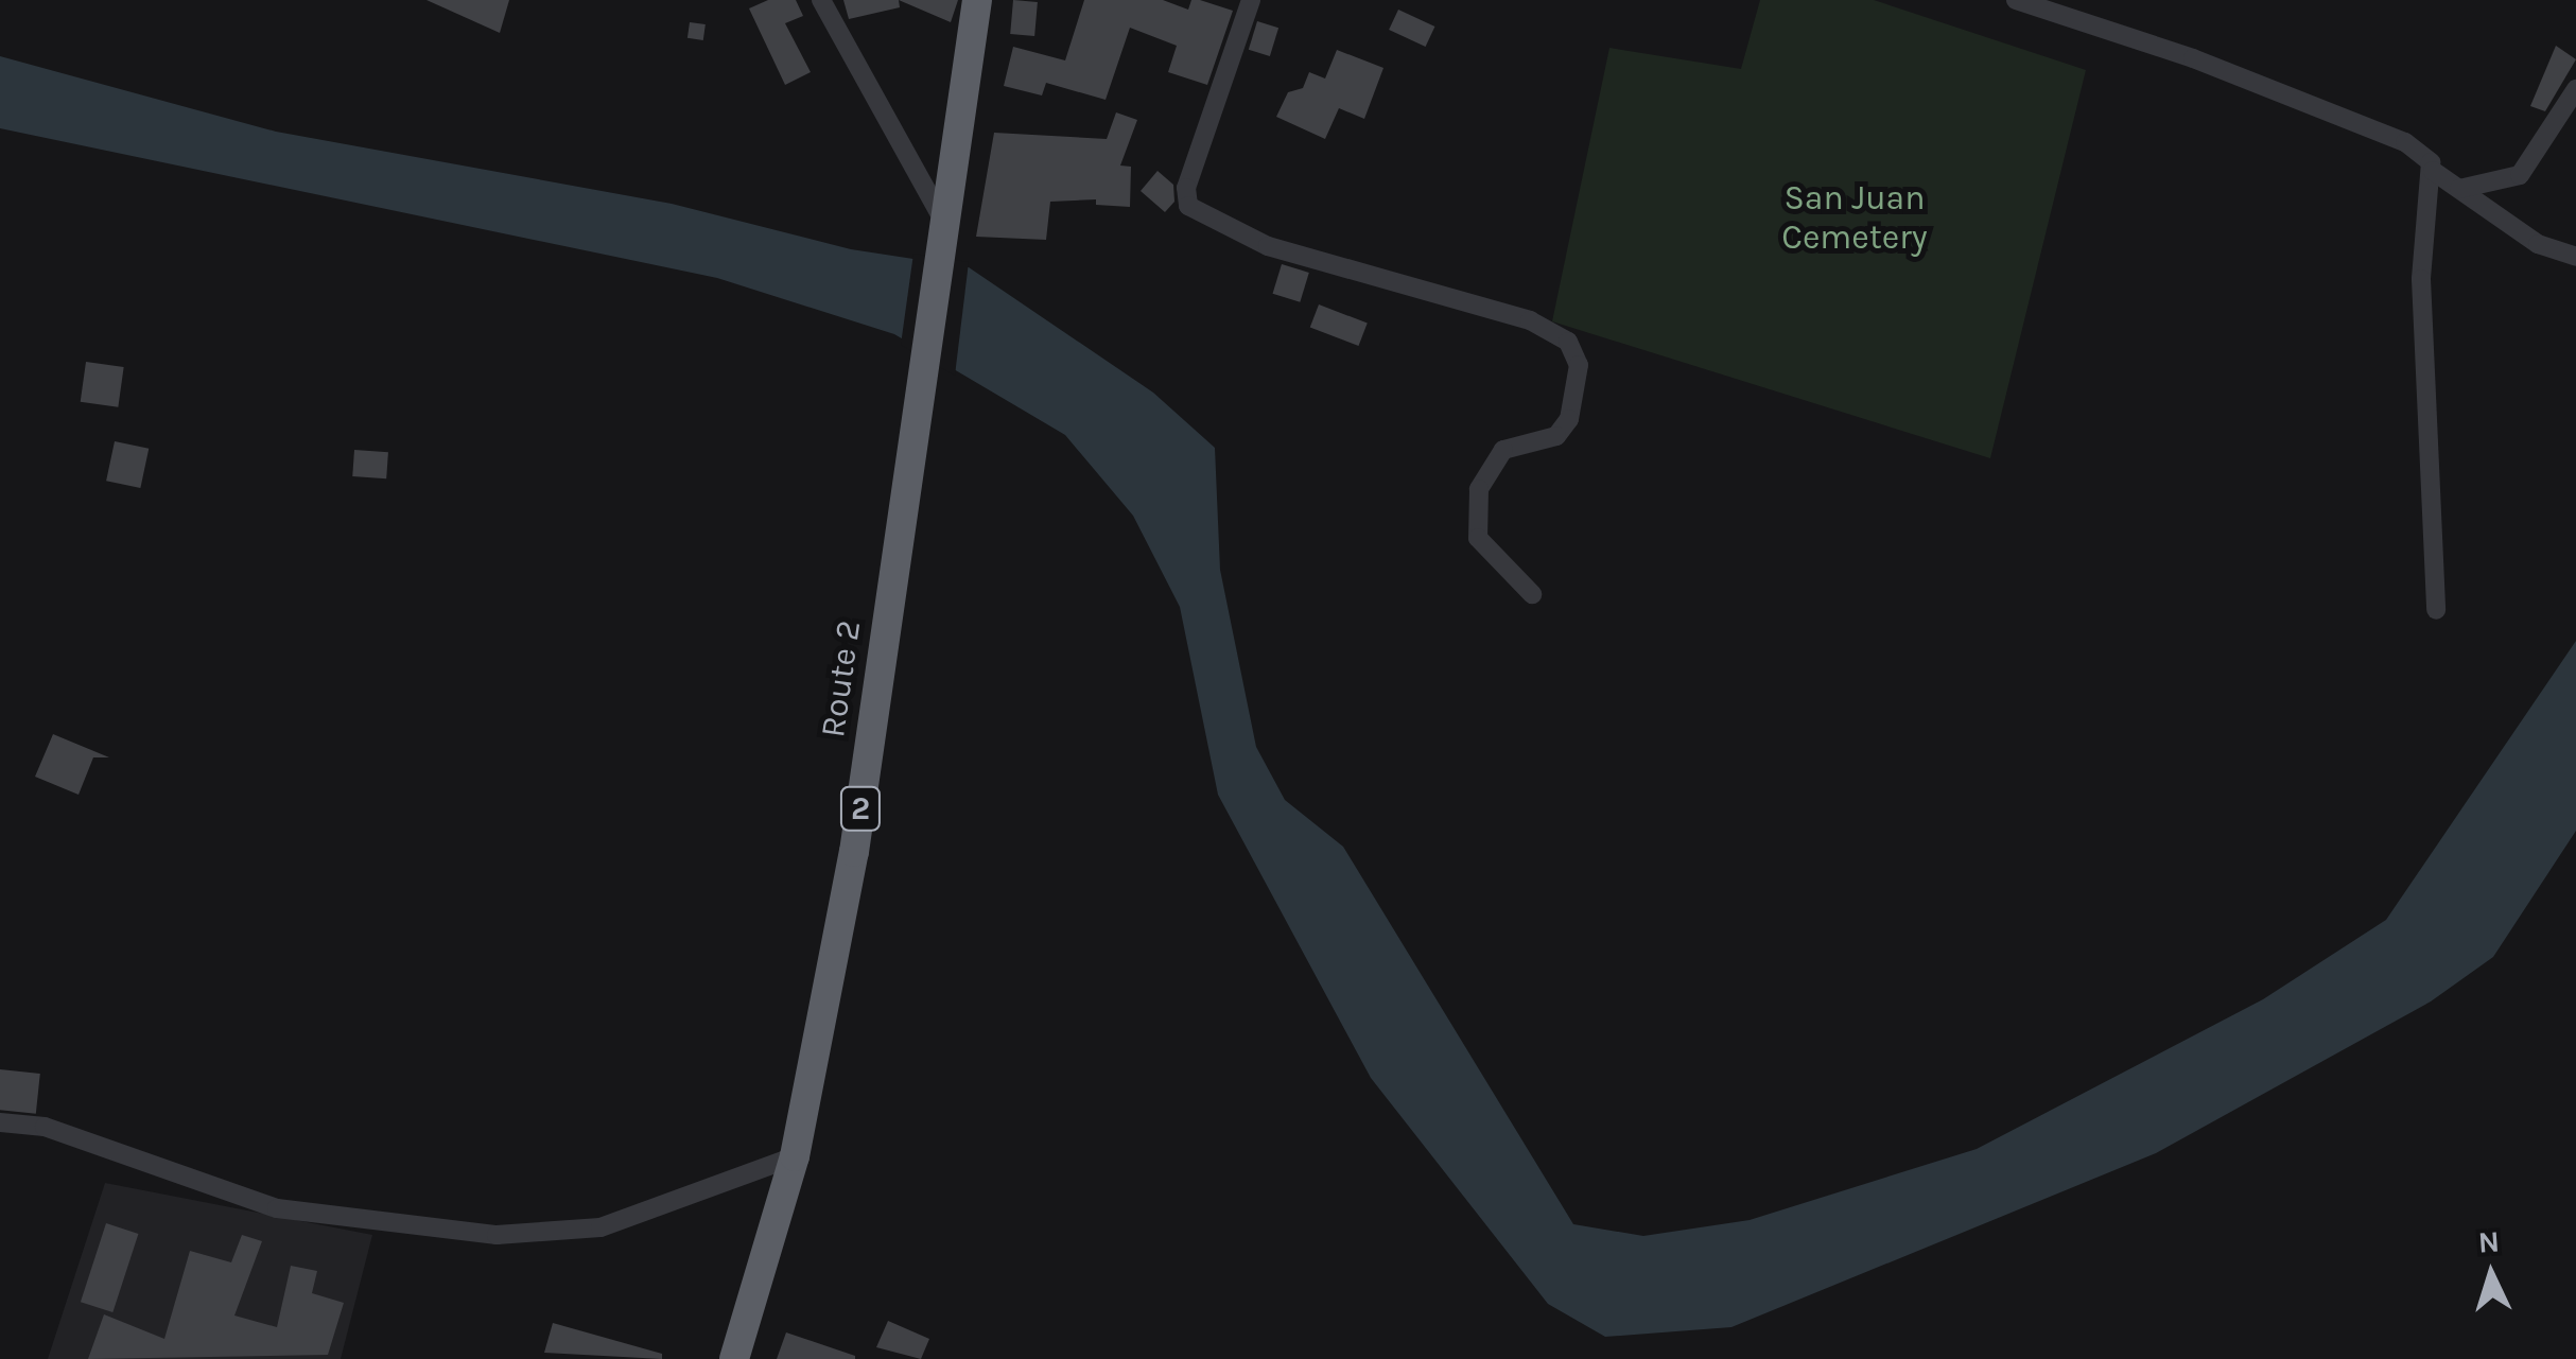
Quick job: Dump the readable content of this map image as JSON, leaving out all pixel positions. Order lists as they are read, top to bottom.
{
  "streets": {
    "highway": ["Route 2", "2"]
  },
  "parks": ["San Juan Cemetery"],
  "north": "top"
}
